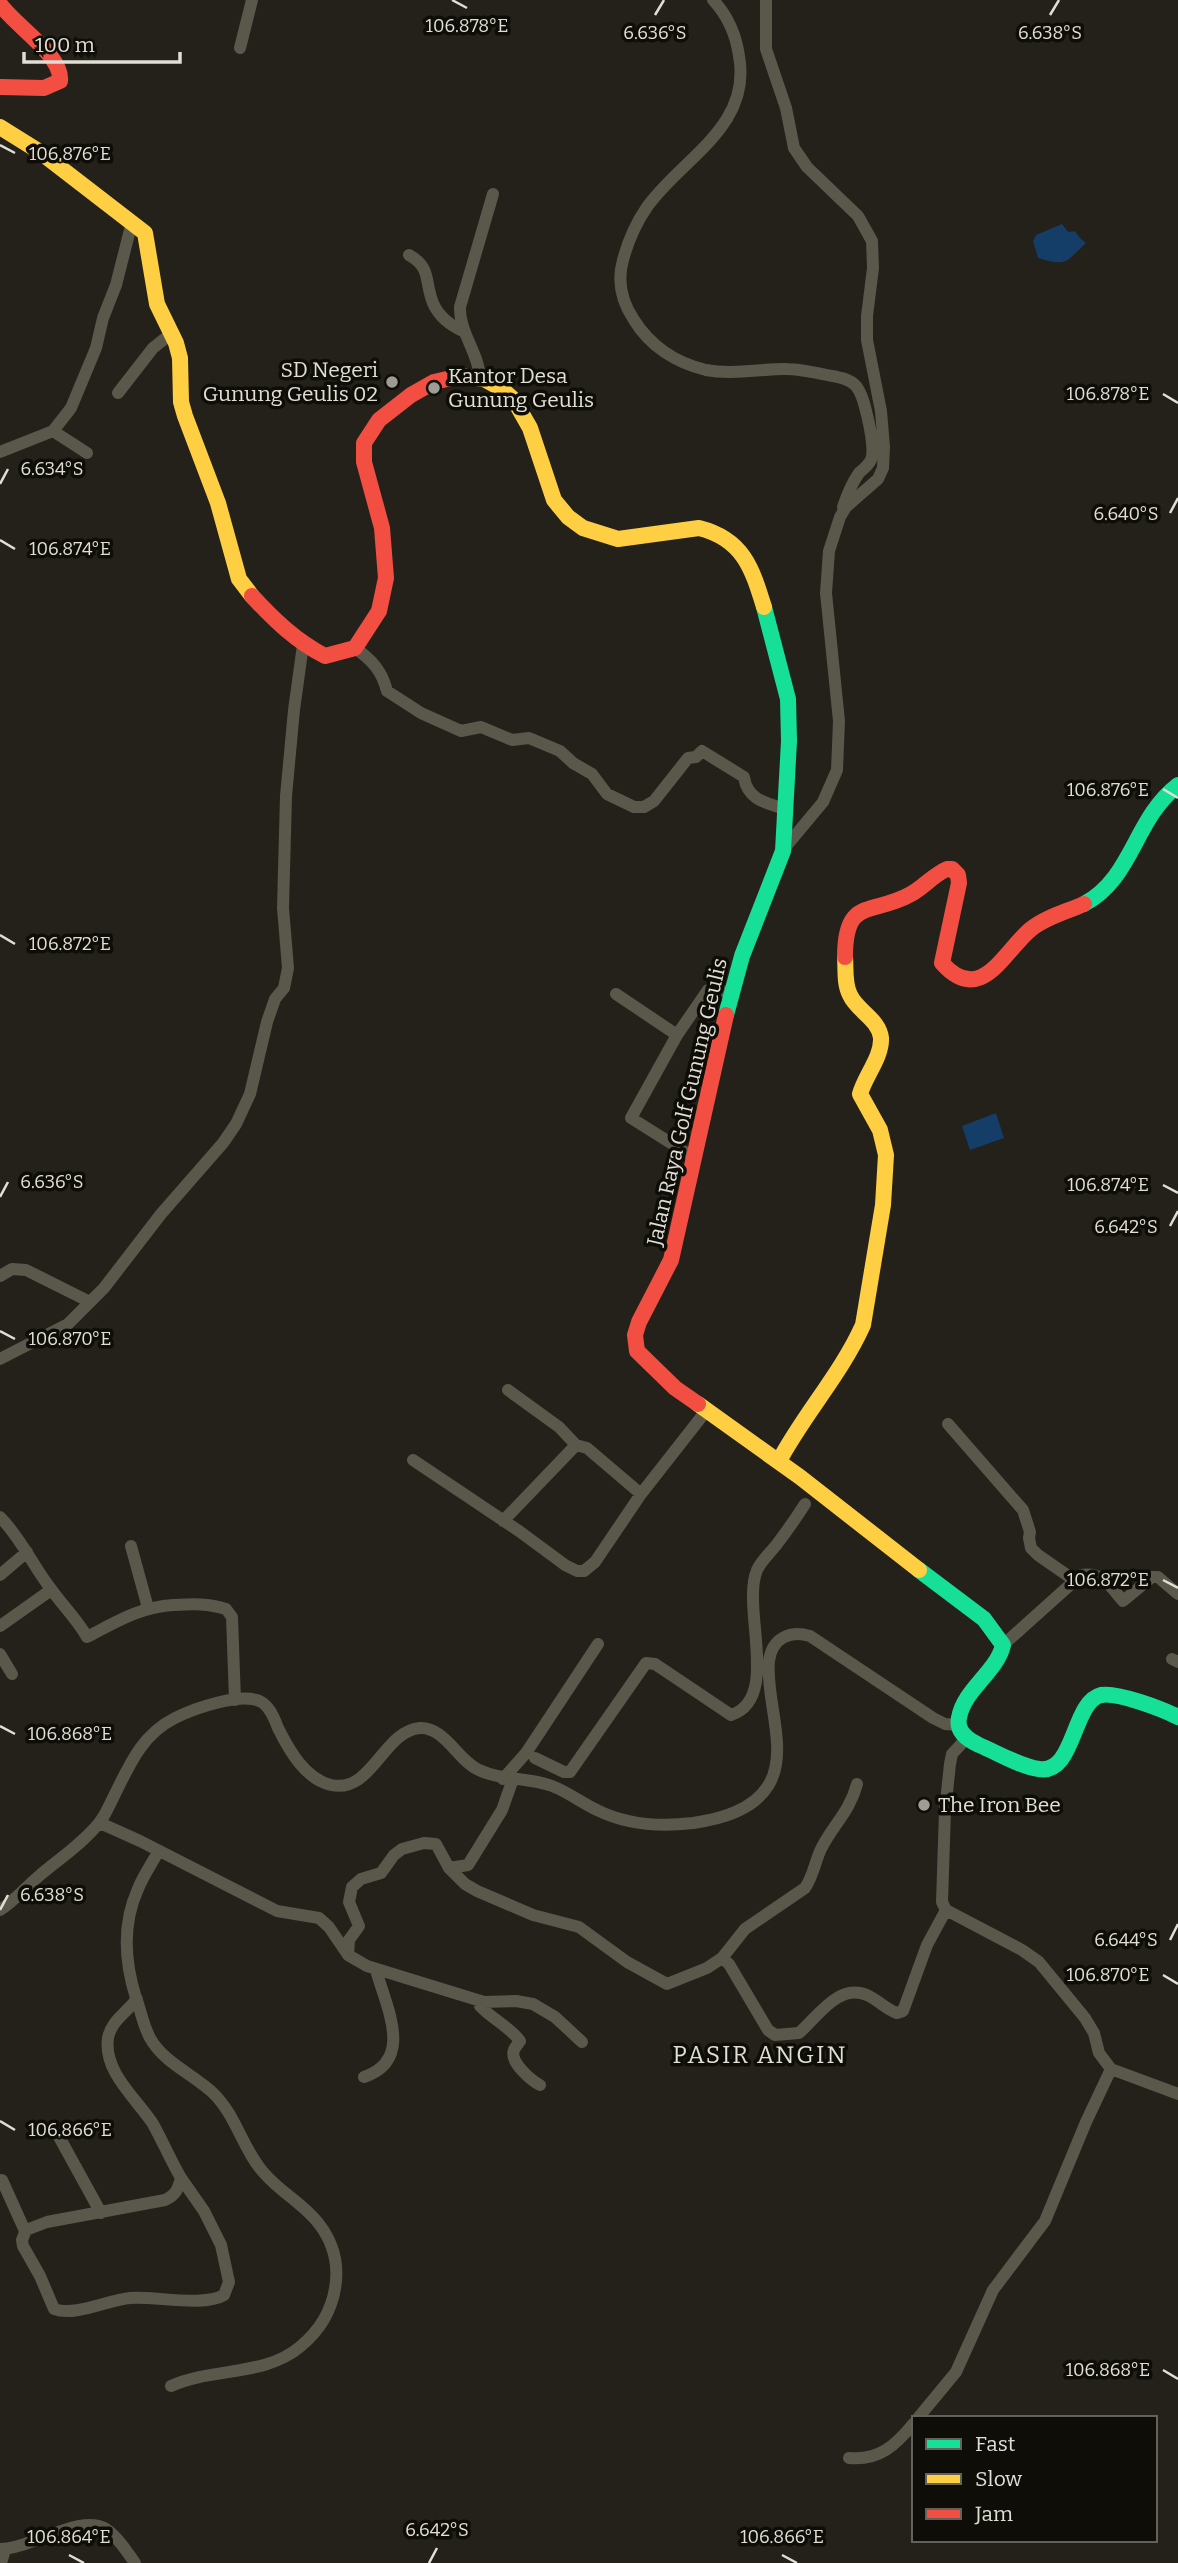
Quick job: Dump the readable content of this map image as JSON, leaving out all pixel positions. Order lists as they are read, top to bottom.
{
  "streets": {
    "main road": ["Jalan Raya Golf Gunung Geulis"]
  },
  "districts": ["PASIR ANGIN"],
  "places": ["SD Negeri Gunung Geulis 02", "Kantor Desa Gunung Geulis", "The Iron Bee"],
  "legend": ["Fast", "Slow", "Jam"],
  "scale_bar": "100 m",
  "coordinates": [
    "106.878°E",
    "6.636°S",
    "6.638°S",
    "106.876°E",
    "6.634°S",
    "6.640°S",
    "106.874°E",
    "106.872°E",
    "6.642°S",
    "106.870°E",
    "106.868°E",
    "6.644°S",
    "106.866°E",
    "106.864°E"
  ]
}
